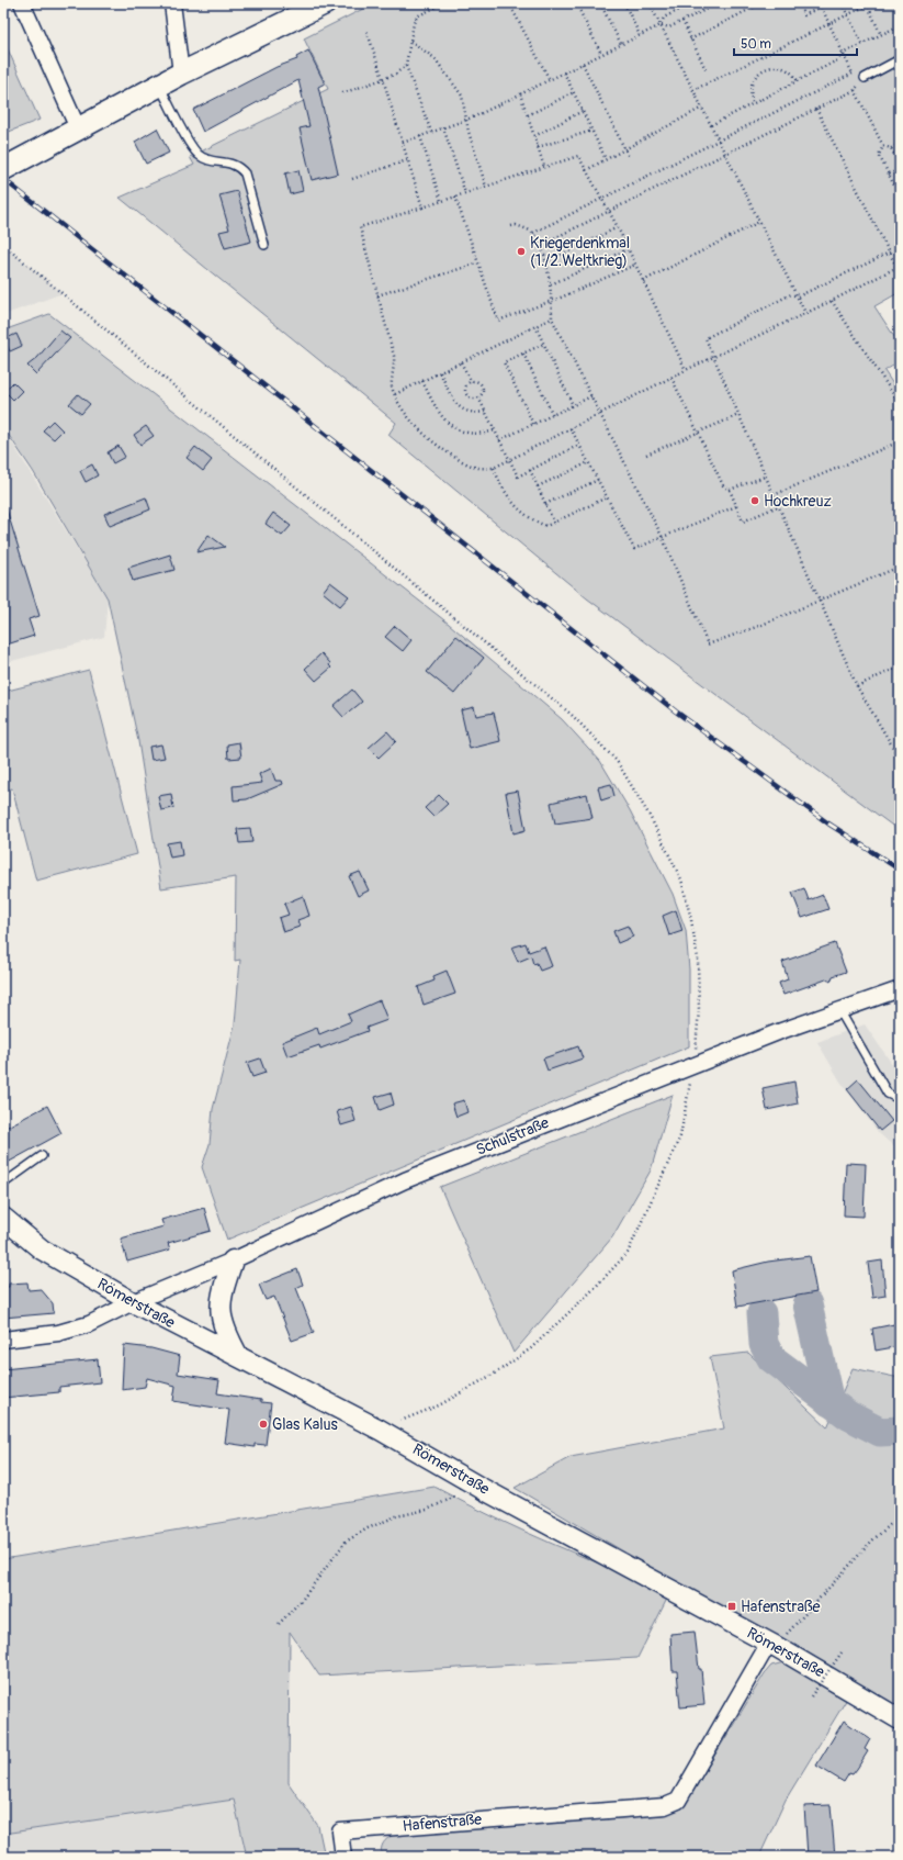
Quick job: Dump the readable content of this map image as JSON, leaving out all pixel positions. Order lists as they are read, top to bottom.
{
  "streets": {
    "street": ["Schulstraße", "Römerstraße", "Hafenstraße"]
  },
  "crossings": [
    ["Schulstraße", "Römerstraße"],
    ["Römerstraße", "Hafenstraße"]
  ],
  "places": {
    "other": ["Kriegerdenkmal (1./2.Weltkrieg)", "Hochkreuz", "Glas Kalus"],
    "transit": ["Hafenstraße"]
  },
  "scale_bar": "50 m"
}
